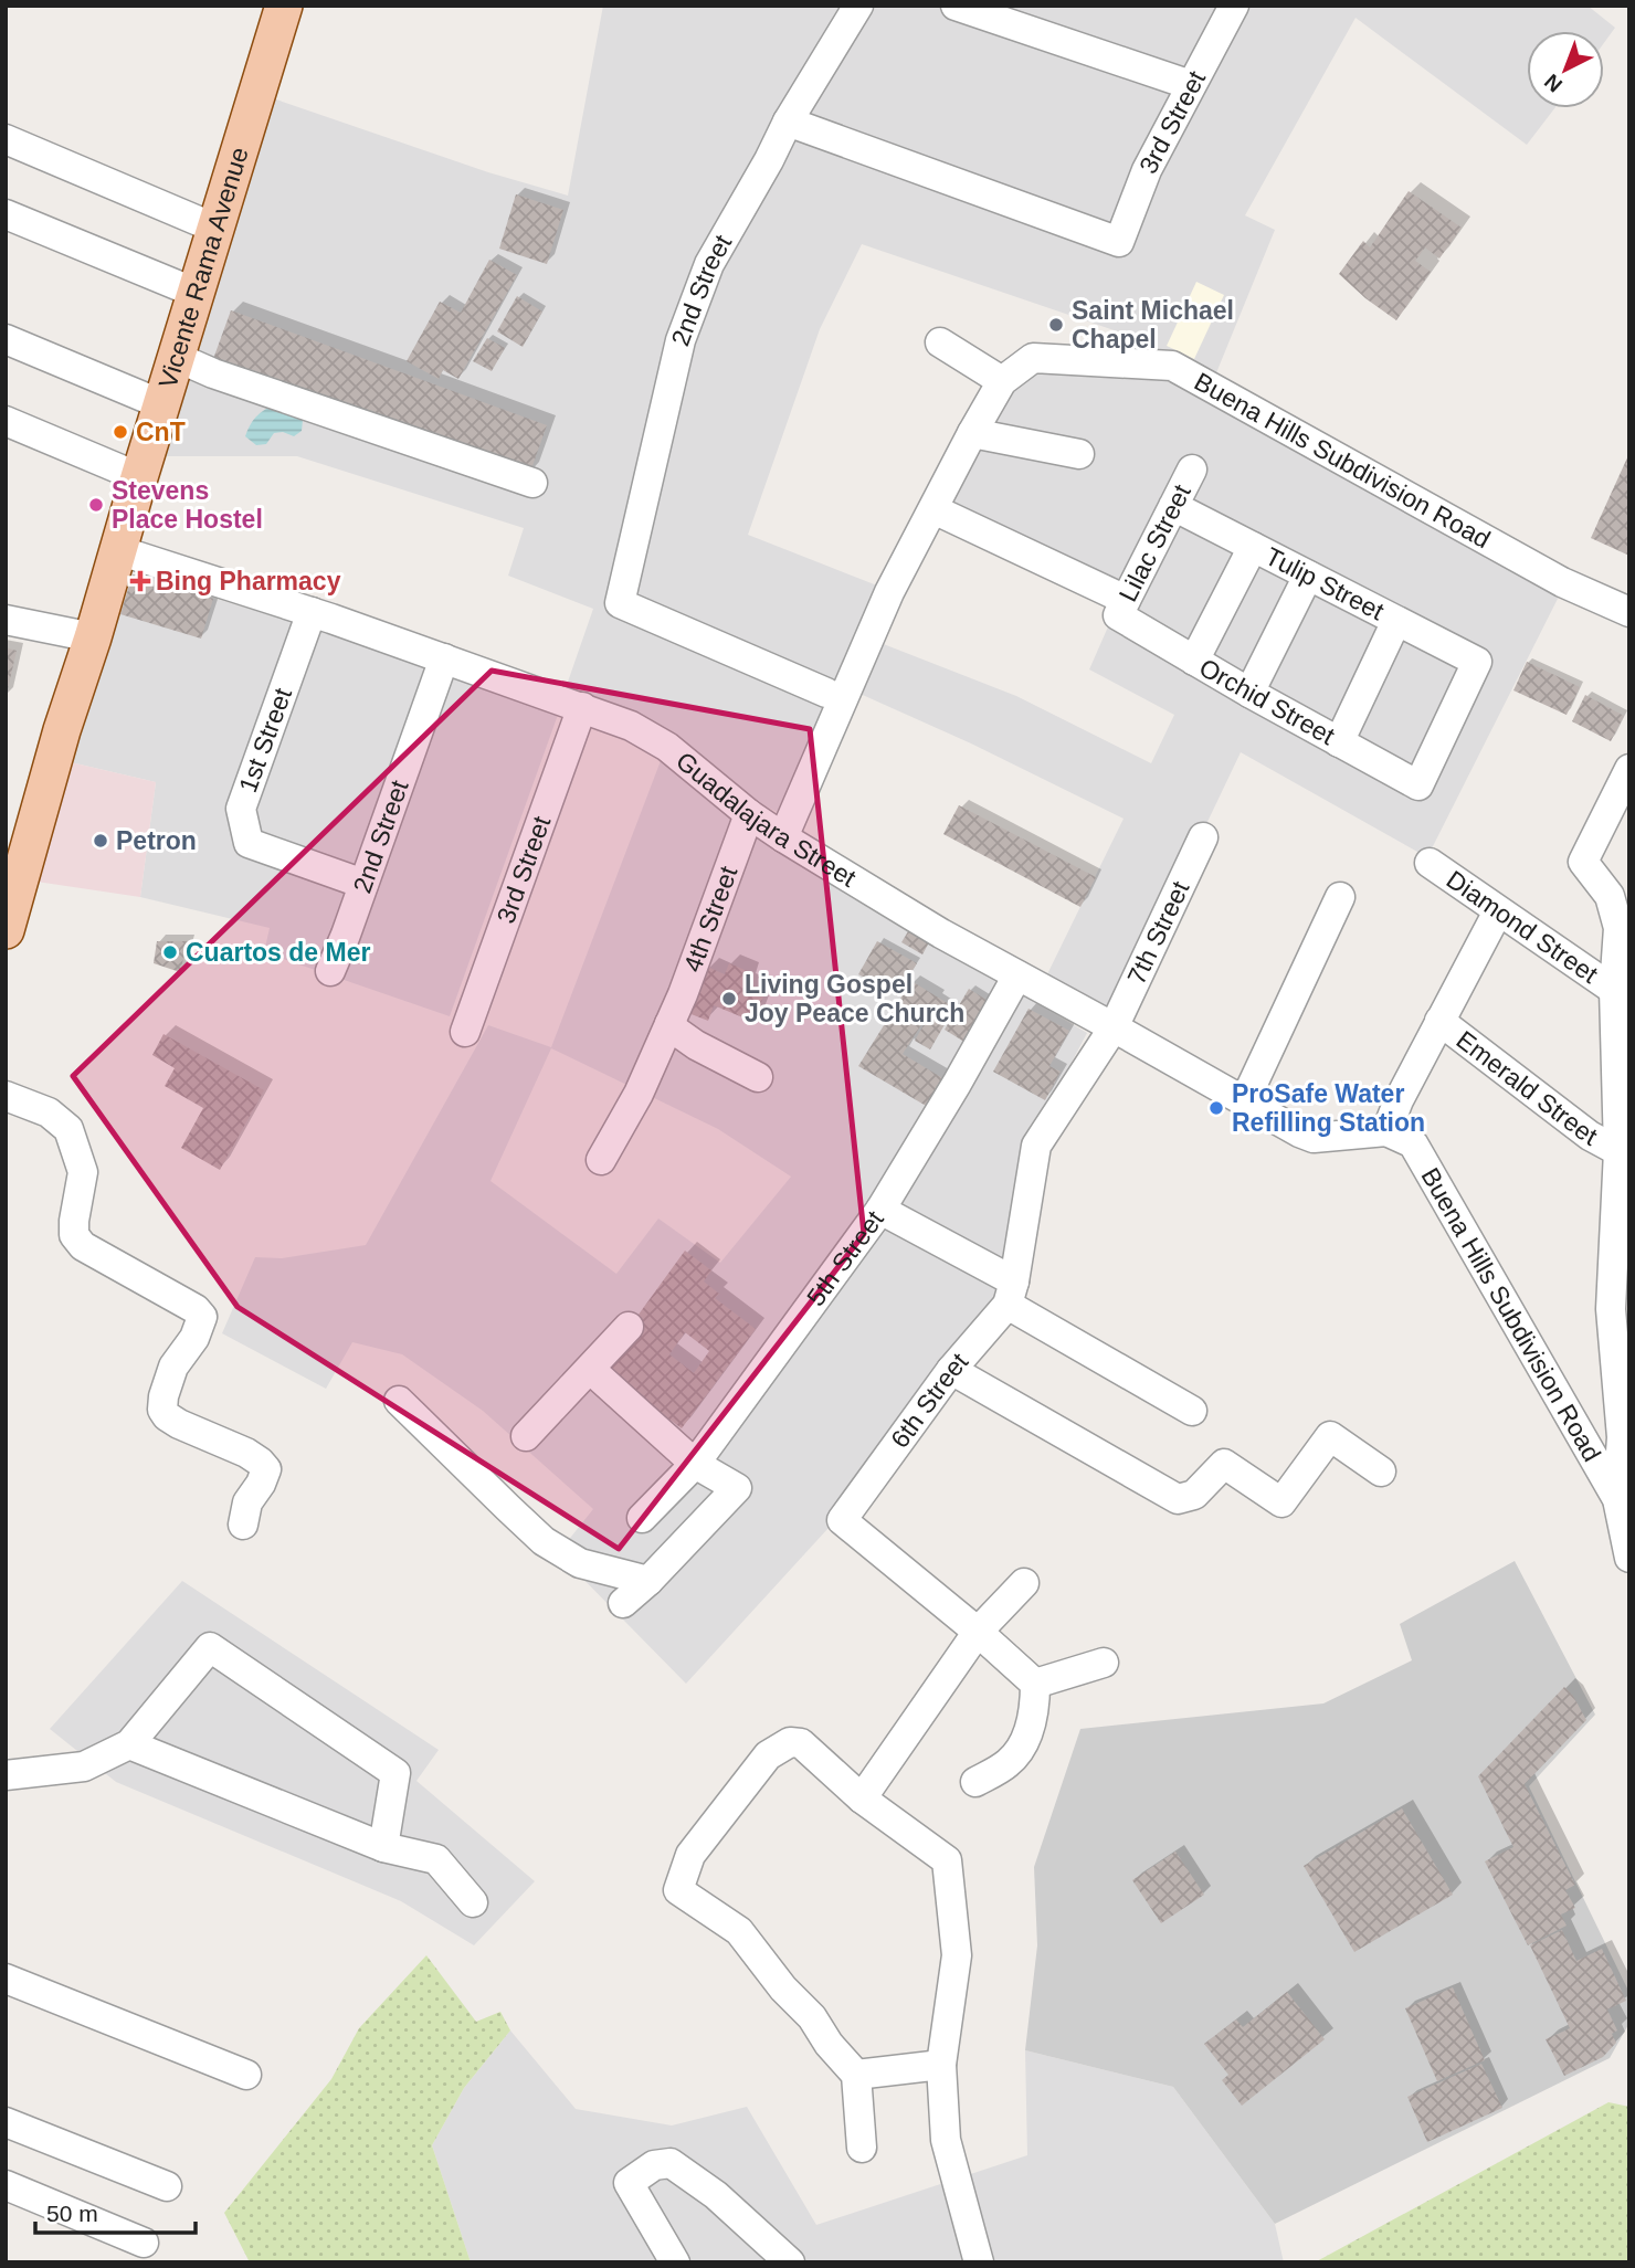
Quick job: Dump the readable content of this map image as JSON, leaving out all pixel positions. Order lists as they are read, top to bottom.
{
  "streets": {
    "main road": ["Vicente Rama Avenue"],
    "street": [
      "3rd Street",
      "2nd Street",
      "Buena Hills Subdivision Road",
      "Lilac Street",
      "Tulip Street",
      "Orchid Street",
      "1st Street",
      "Guadalajara Street",
      "4th Street",
      "Diamond Street",
      "7th Street",
      "Emerald Street",
      "5th Street",
      "6th Street"
    ]
  },
  "crossings": [
    ["3rd Street", "2nd Street"],
    ["3rd Street", "Guadalajara Street"],
    ["Vicente Rama Avenue", "Guadalajara Street"],
    ["2nd Street", "1st Street"],
    ["2nd Street", "Guadalajara Street"],
    ["Buena Hills Subdivision Road", "Orchid Street"],
    ["Buena Hills Subdivision Road", "Guadalajara Street"],
    ["Lilac Street", "Tulip Street"],
    ["Lilac Street", "Orchid Street"],
    ["Tulip Street", "Orchid Street"],
    ["1st Street", "Guadalajara Street"],
    ["Guadalajara Street", "4th Street"],
    ["Guadalajara Street", "7th Street"],
    ["Guadalajara Street", "5th Street"]
  ],
  "places": {
    "other": [
      "Saint Michael Chapel",
      "CnT",
      "Stevens Place Hostel",
      "Petron",
      "Cuartos de Mer",
      "Living Gospel Joy Peace Church",
      "ProSafe Water Refilling Station"
    ],
    "health": ["Bing Pharmacy"]
  },
  "scale_bar": "50 m",
  "north": "bottom left"
}
